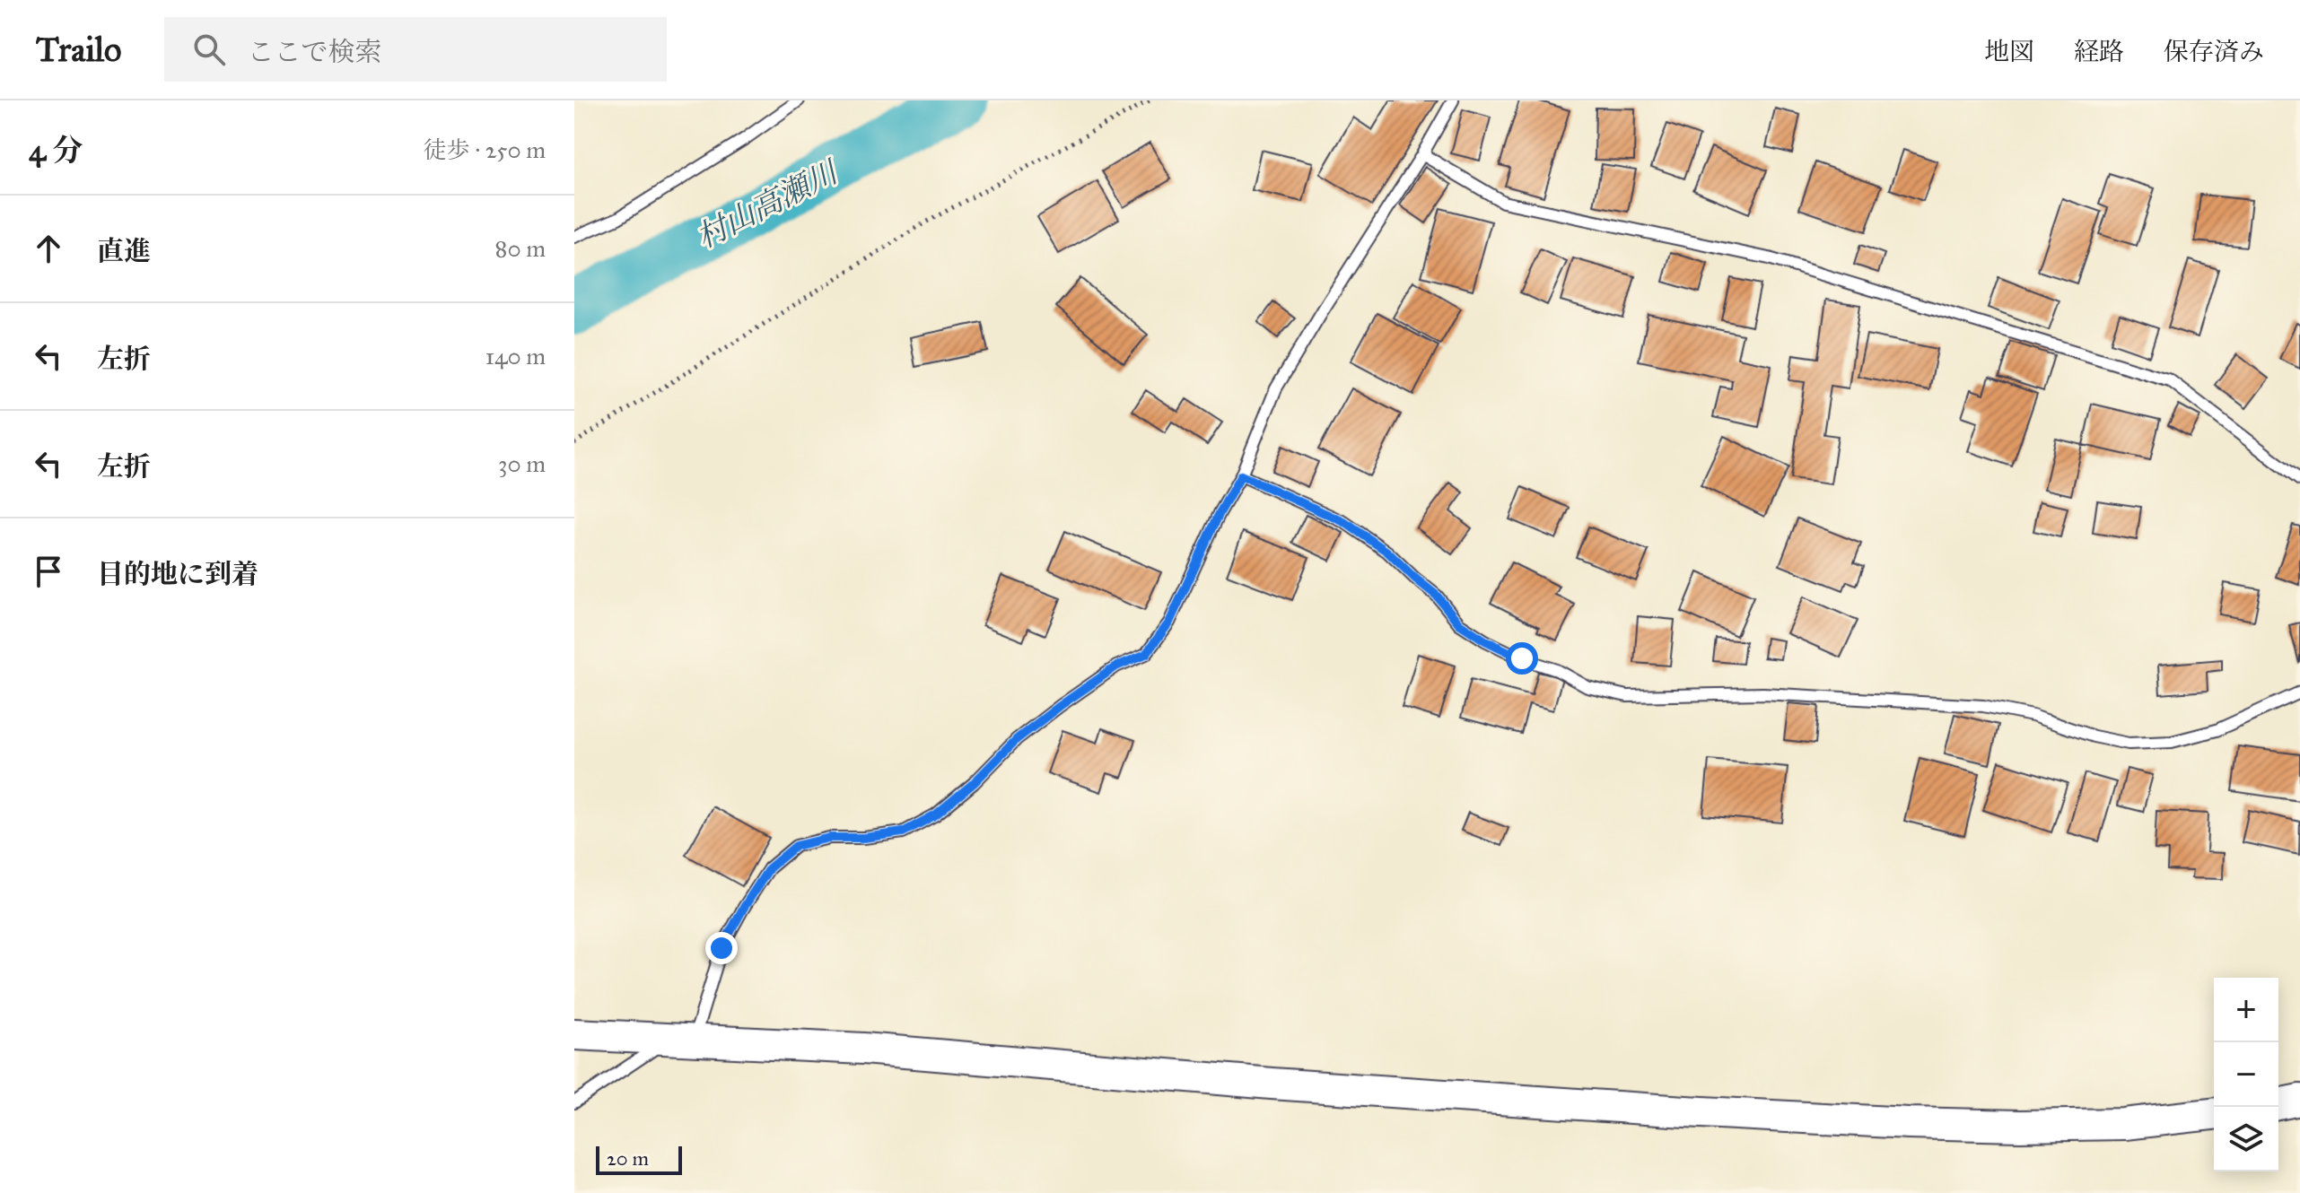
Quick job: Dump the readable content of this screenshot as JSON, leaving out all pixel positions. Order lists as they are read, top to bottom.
{
  "water": ["村山高瀬川"],
  "scale_bar": "20 m",
  "page": {
    "header": "Trailo",
    "search": "ここで検索",
    "nav": ["地図", "経路", "保存済み"],
    "heading": ["4 分", "徒歩 · 250 m"],
    "list": [
      ["直進", "80 m"],
      ["左折", "140 m"],
      ["左折", "30 m"],
      "目的地に到着"
    ],
    "map_buttons": ["+", "−"],
    "scale": "20 m"
  }
}
